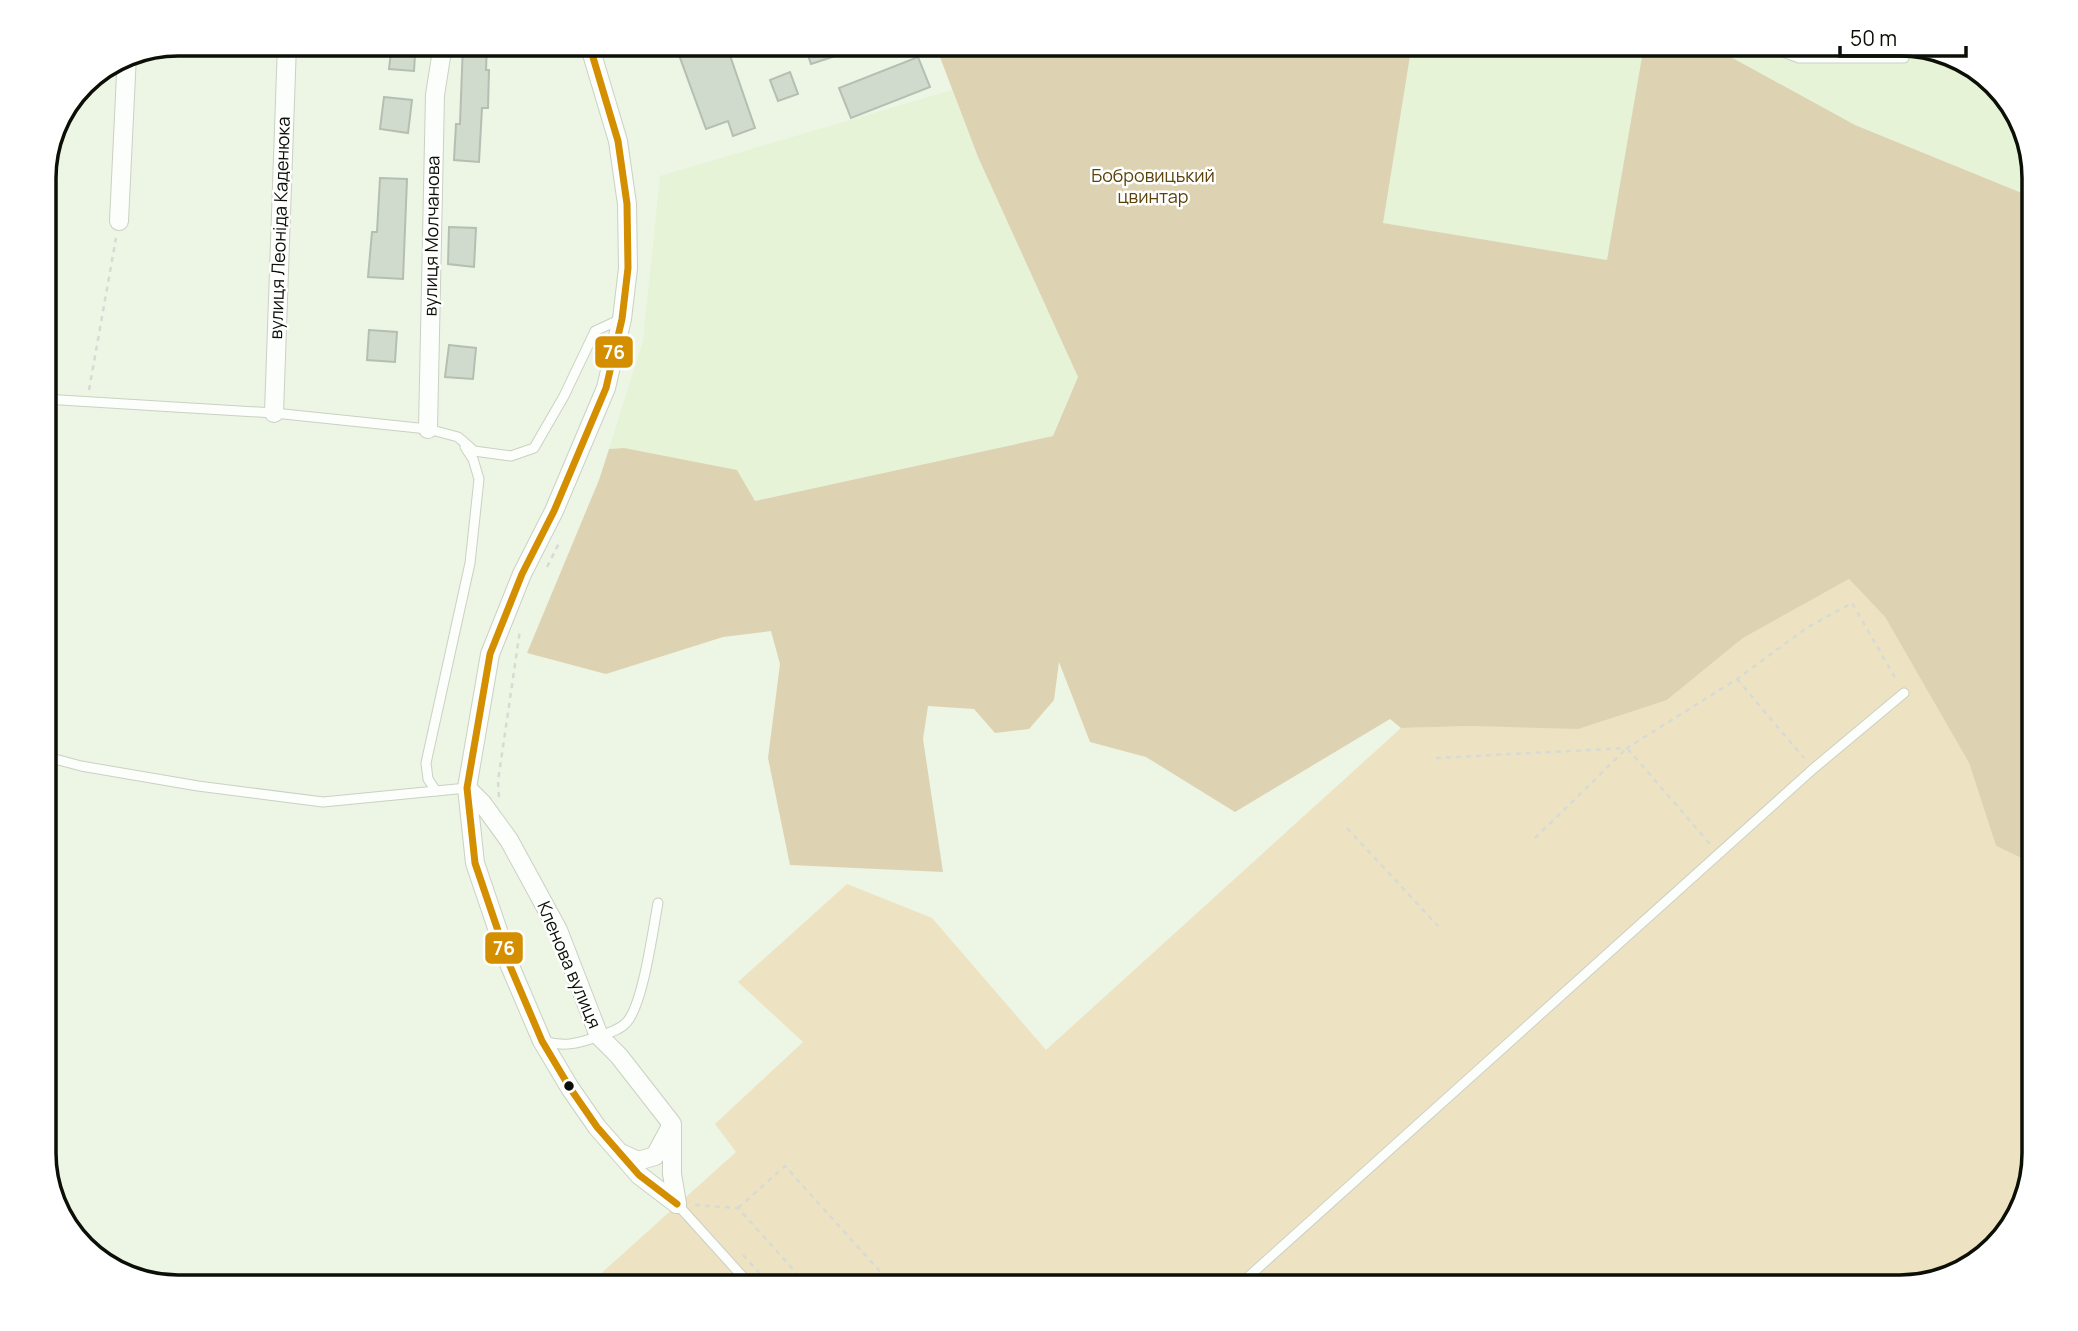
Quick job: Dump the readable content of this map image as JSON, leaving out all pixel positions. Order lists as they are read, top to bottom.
{
  "streets": {
    "street": ["вулиця Леоніда Каденюка", "вулиця Молчанова", "Кленова вулиця"]
  },
  "parks": ["Бобровицький цвинтар"],
  "lines": ["transit line 76"],
  "scale_bar": "50 m"
}
